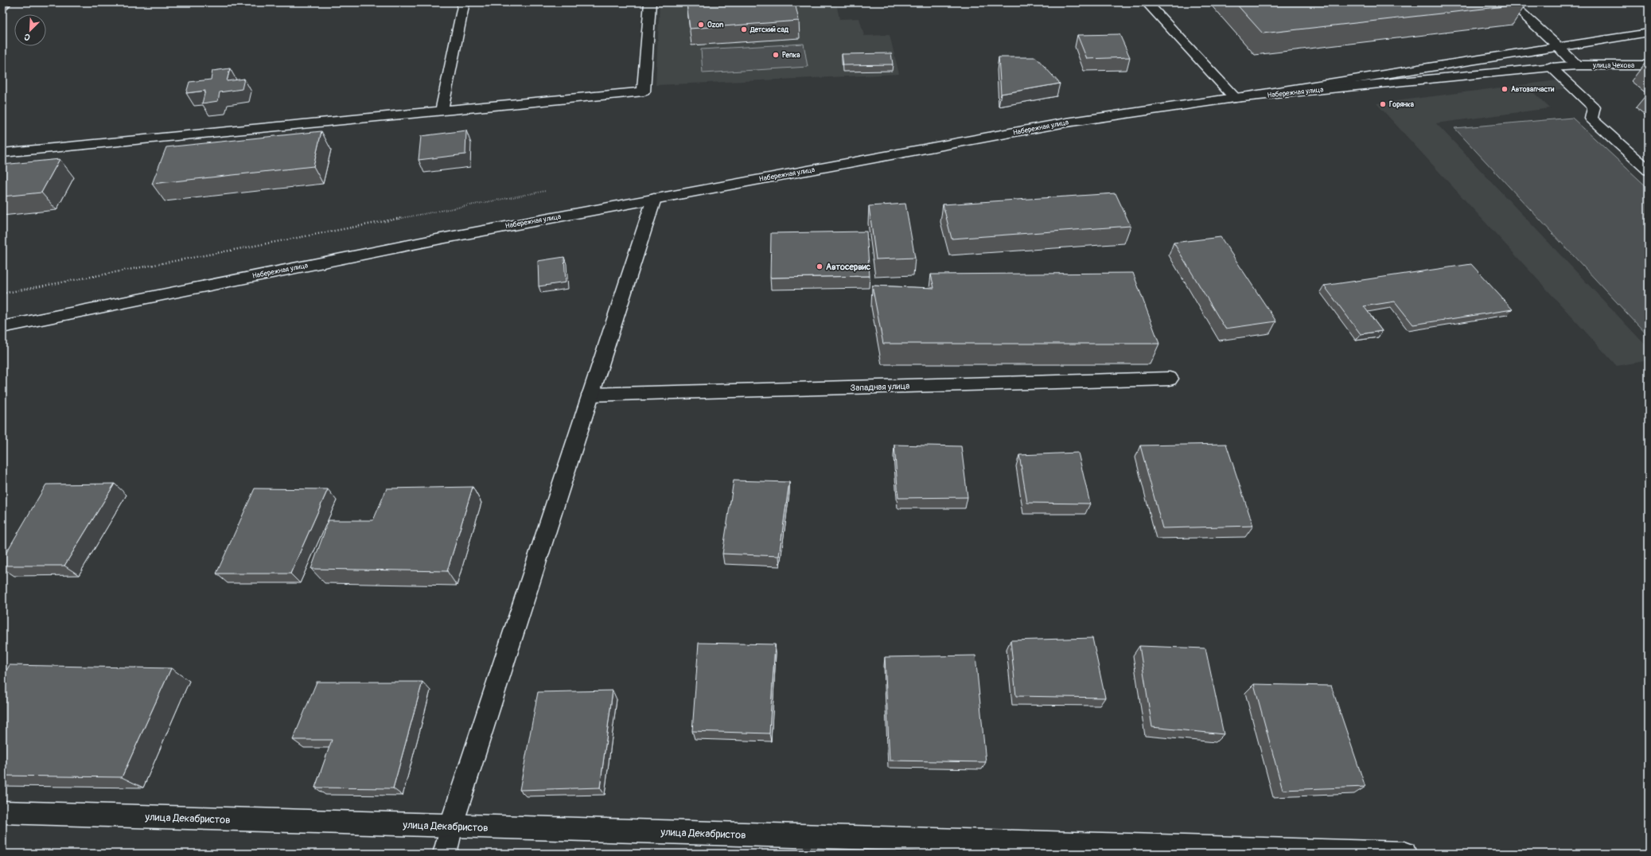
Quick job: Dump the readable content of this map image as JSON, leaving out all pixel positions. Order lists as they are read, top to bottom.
{
  "streets": {
    "main road": [
      "улица Чехова",
      "Набережная улица",
      "Западная улица",
      "улица Декабристов"
    ]
  },
  "crossings": [
    ["улица Чехова", "Набережная улица"]
  ],
  "places": [
    "Ozon",
    "Детский сад",
    "Репка",
    "Автозапчасти",
    "Горянка",
    "Автосервис"
  ],
  "north": "bottom left"
}
